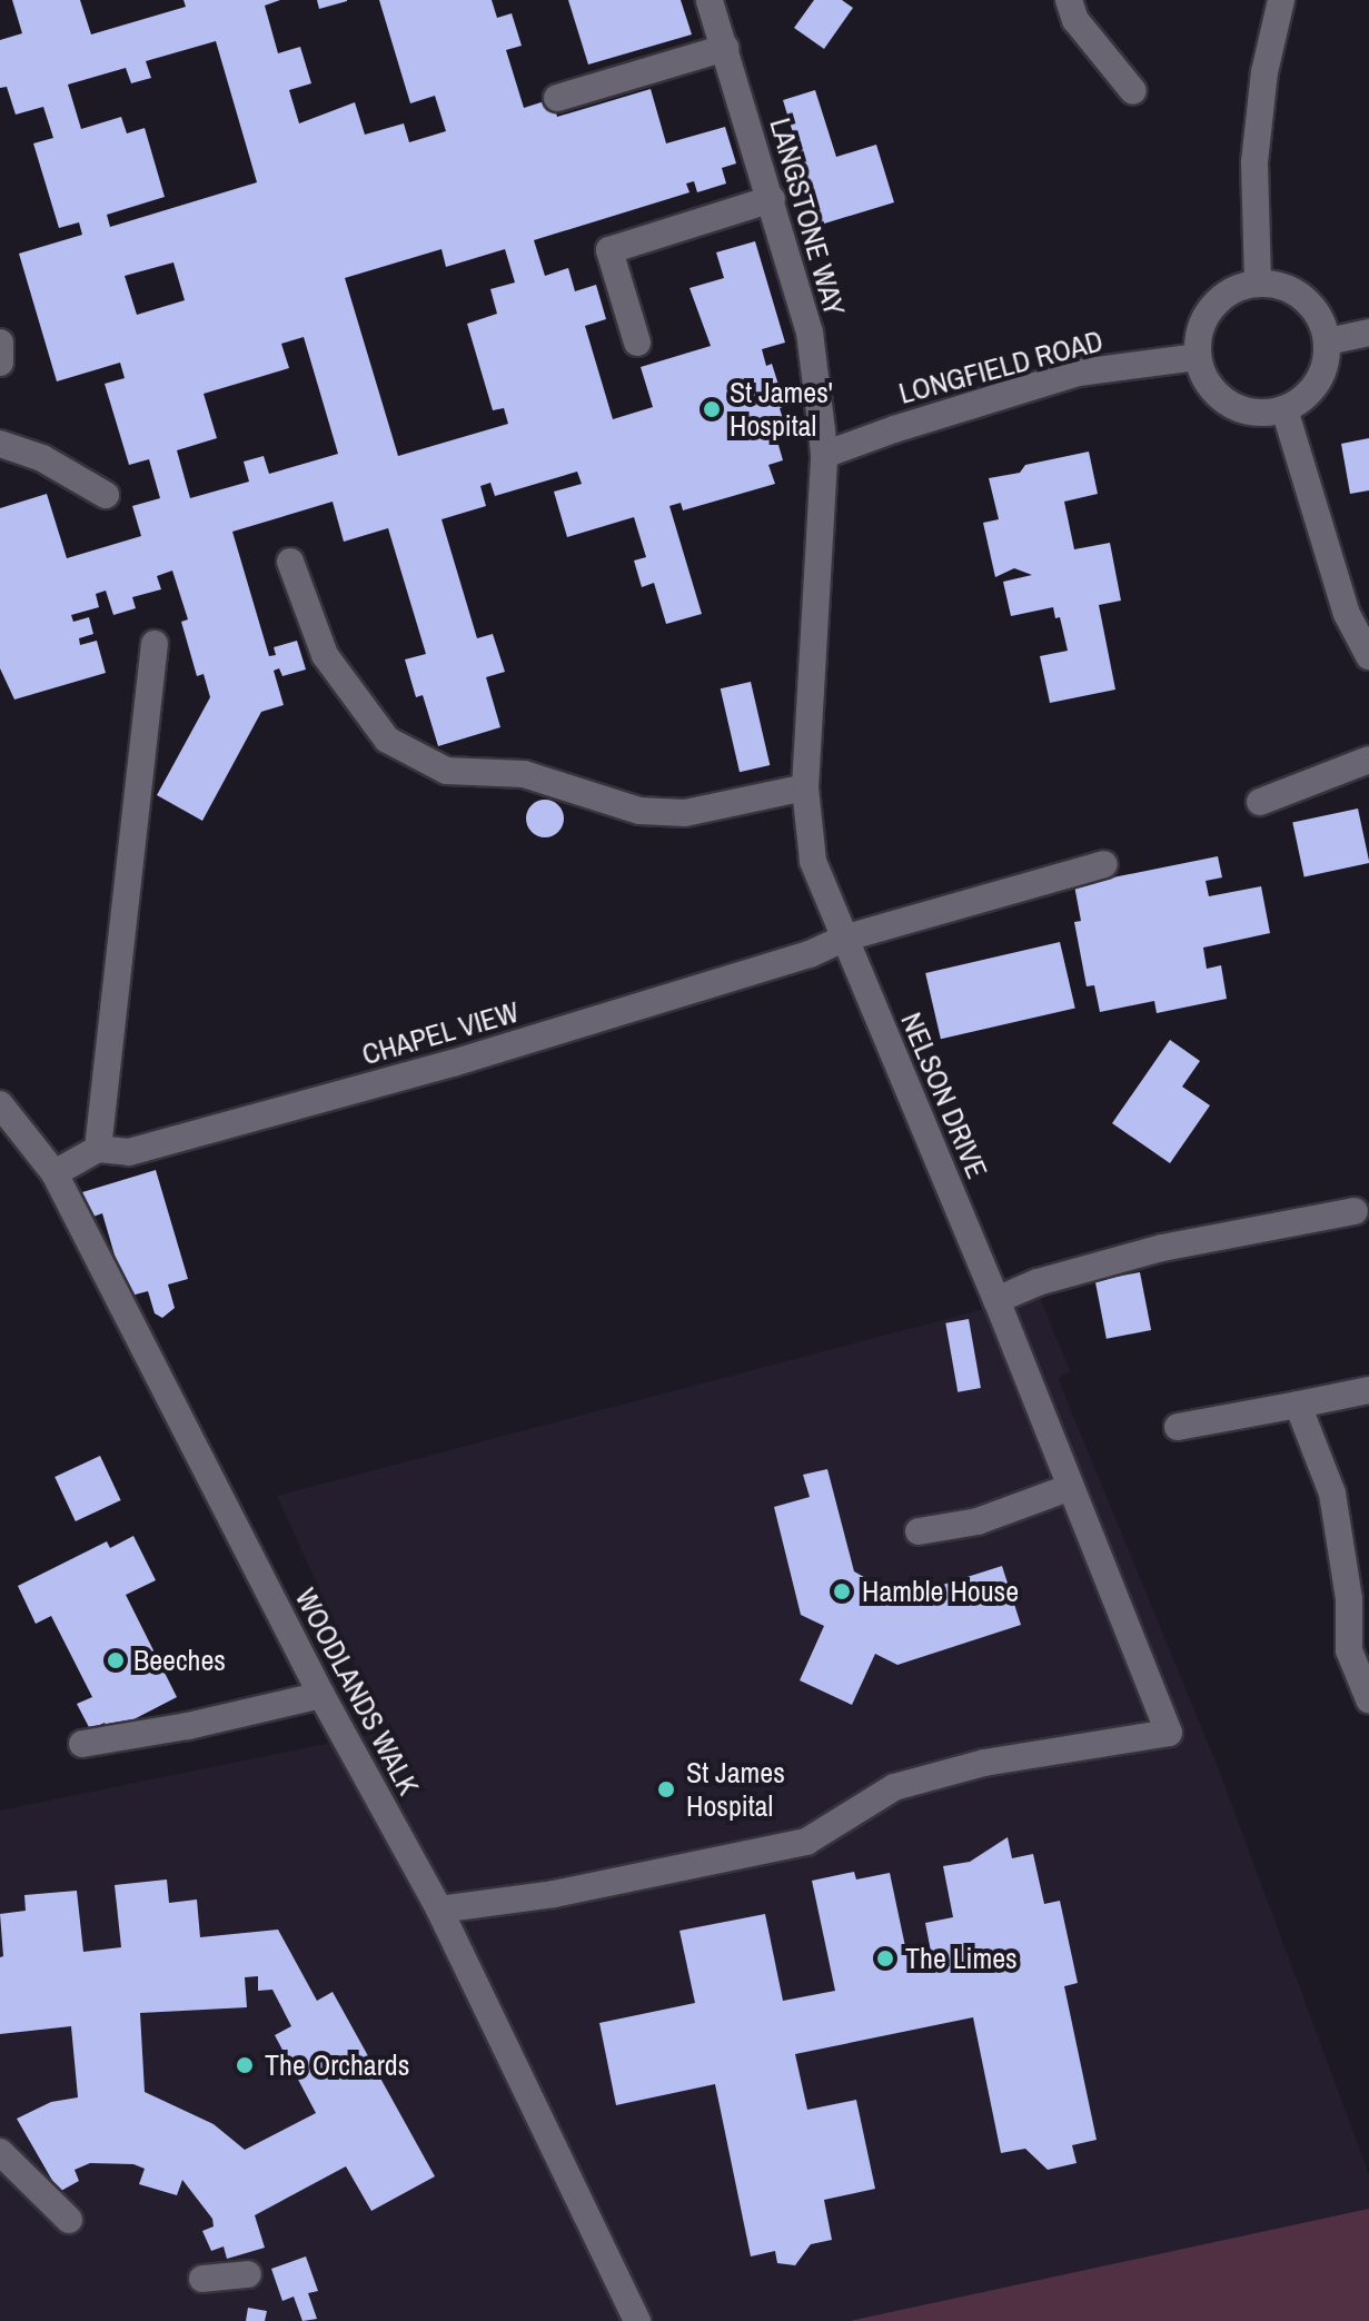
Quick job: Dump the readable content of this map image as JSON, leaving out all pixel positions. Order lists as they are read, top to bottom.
{
  "streets": {
    "street": [
      "LANGSTONE WAY",
      "LONGFIELD ROAD",
      "CHAPEL VIEW",
      "NELSON DRIVE",
      "WOODLANDS WALK"
    ]
  },
  "crossings": [
    ["LANGSTONE WAY", "LONGFIELD ROAD"],
    ["LANGSTONE WAY", "NELSON DRIVE"],
    ["LONGFIELD ROAD", "NELSON DRIVE"],
    ["CHAPEL VIEW", "NELSON DRIVE"],
    ["CHAPEL VIEW", "WOODLANDS WALK"],
    ["NELSON DRIVE", "WOODLANDS WALK"]
  ],
  "places": [
    "St James' Hospital",
    "Hamble House",
    "Beeches",
    "St James Hospital",
    "The Limes",
    "The Orchards"
  ]
}
